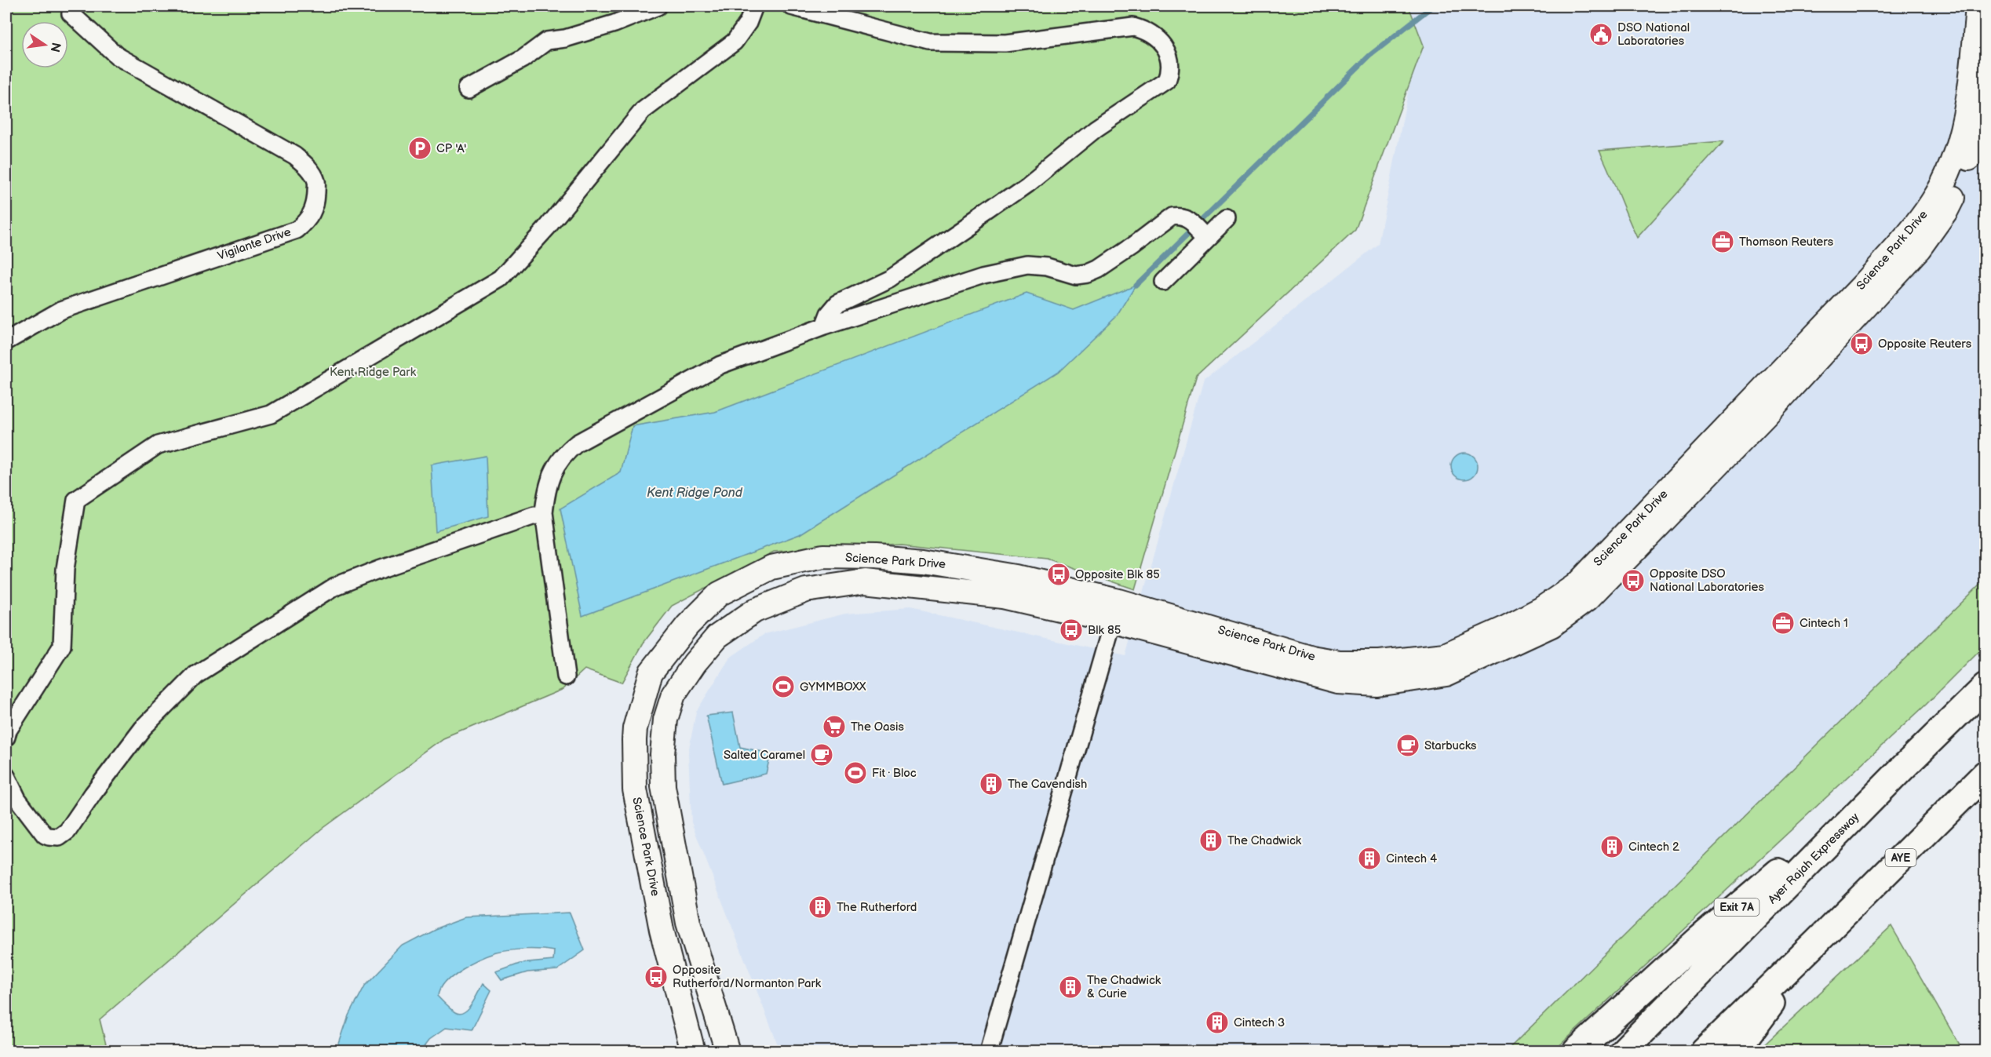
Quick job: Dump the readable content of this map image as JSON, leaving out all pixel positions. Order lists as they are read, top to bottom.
{
  "streets": {
    "highway": ["AYE", "Ayer Rajah Expressway", "Exit 7A"],
    "main road": ["Science Park Drive"],
    "street": ["Vigilante Drive"]
  },
  "crossings": [
    ["Ayer Rajah Expressway", "Exit 7A"]
  ],
  "water": ["Kent Ridge Pond"],
  "parks": ["Kent Ridge Park"],
  "places": {
    "public building": ["DSO National Laboratories"],
    "parking": ["CP 'A'"],
    "office": ["Thomson Reuters", "Cintech 1"],
    "bus stop": [
      "Opposite Reuters",
      "Opposite Blk 85",
      "Opposite DSO National Laboratories",
      "Blk 85",
      "Opposite Rutherford/Normanton Park"
    ],
    "sports": ["GYMMBOXX", "Fit · Bloc"],
    "supermarket": ["The Oasis"],
    "cafe": ["Starbucks", "Salted Caramel"],
    "building": [
      "The Cavendish",
      "The Chadwick",
      "Cintech 2",
      "Cintech 4",
      "The Rutherford",
      "The Chadwick & Curie",
      "Cintech 3"
    ]
  },
  "north": "right"
}
